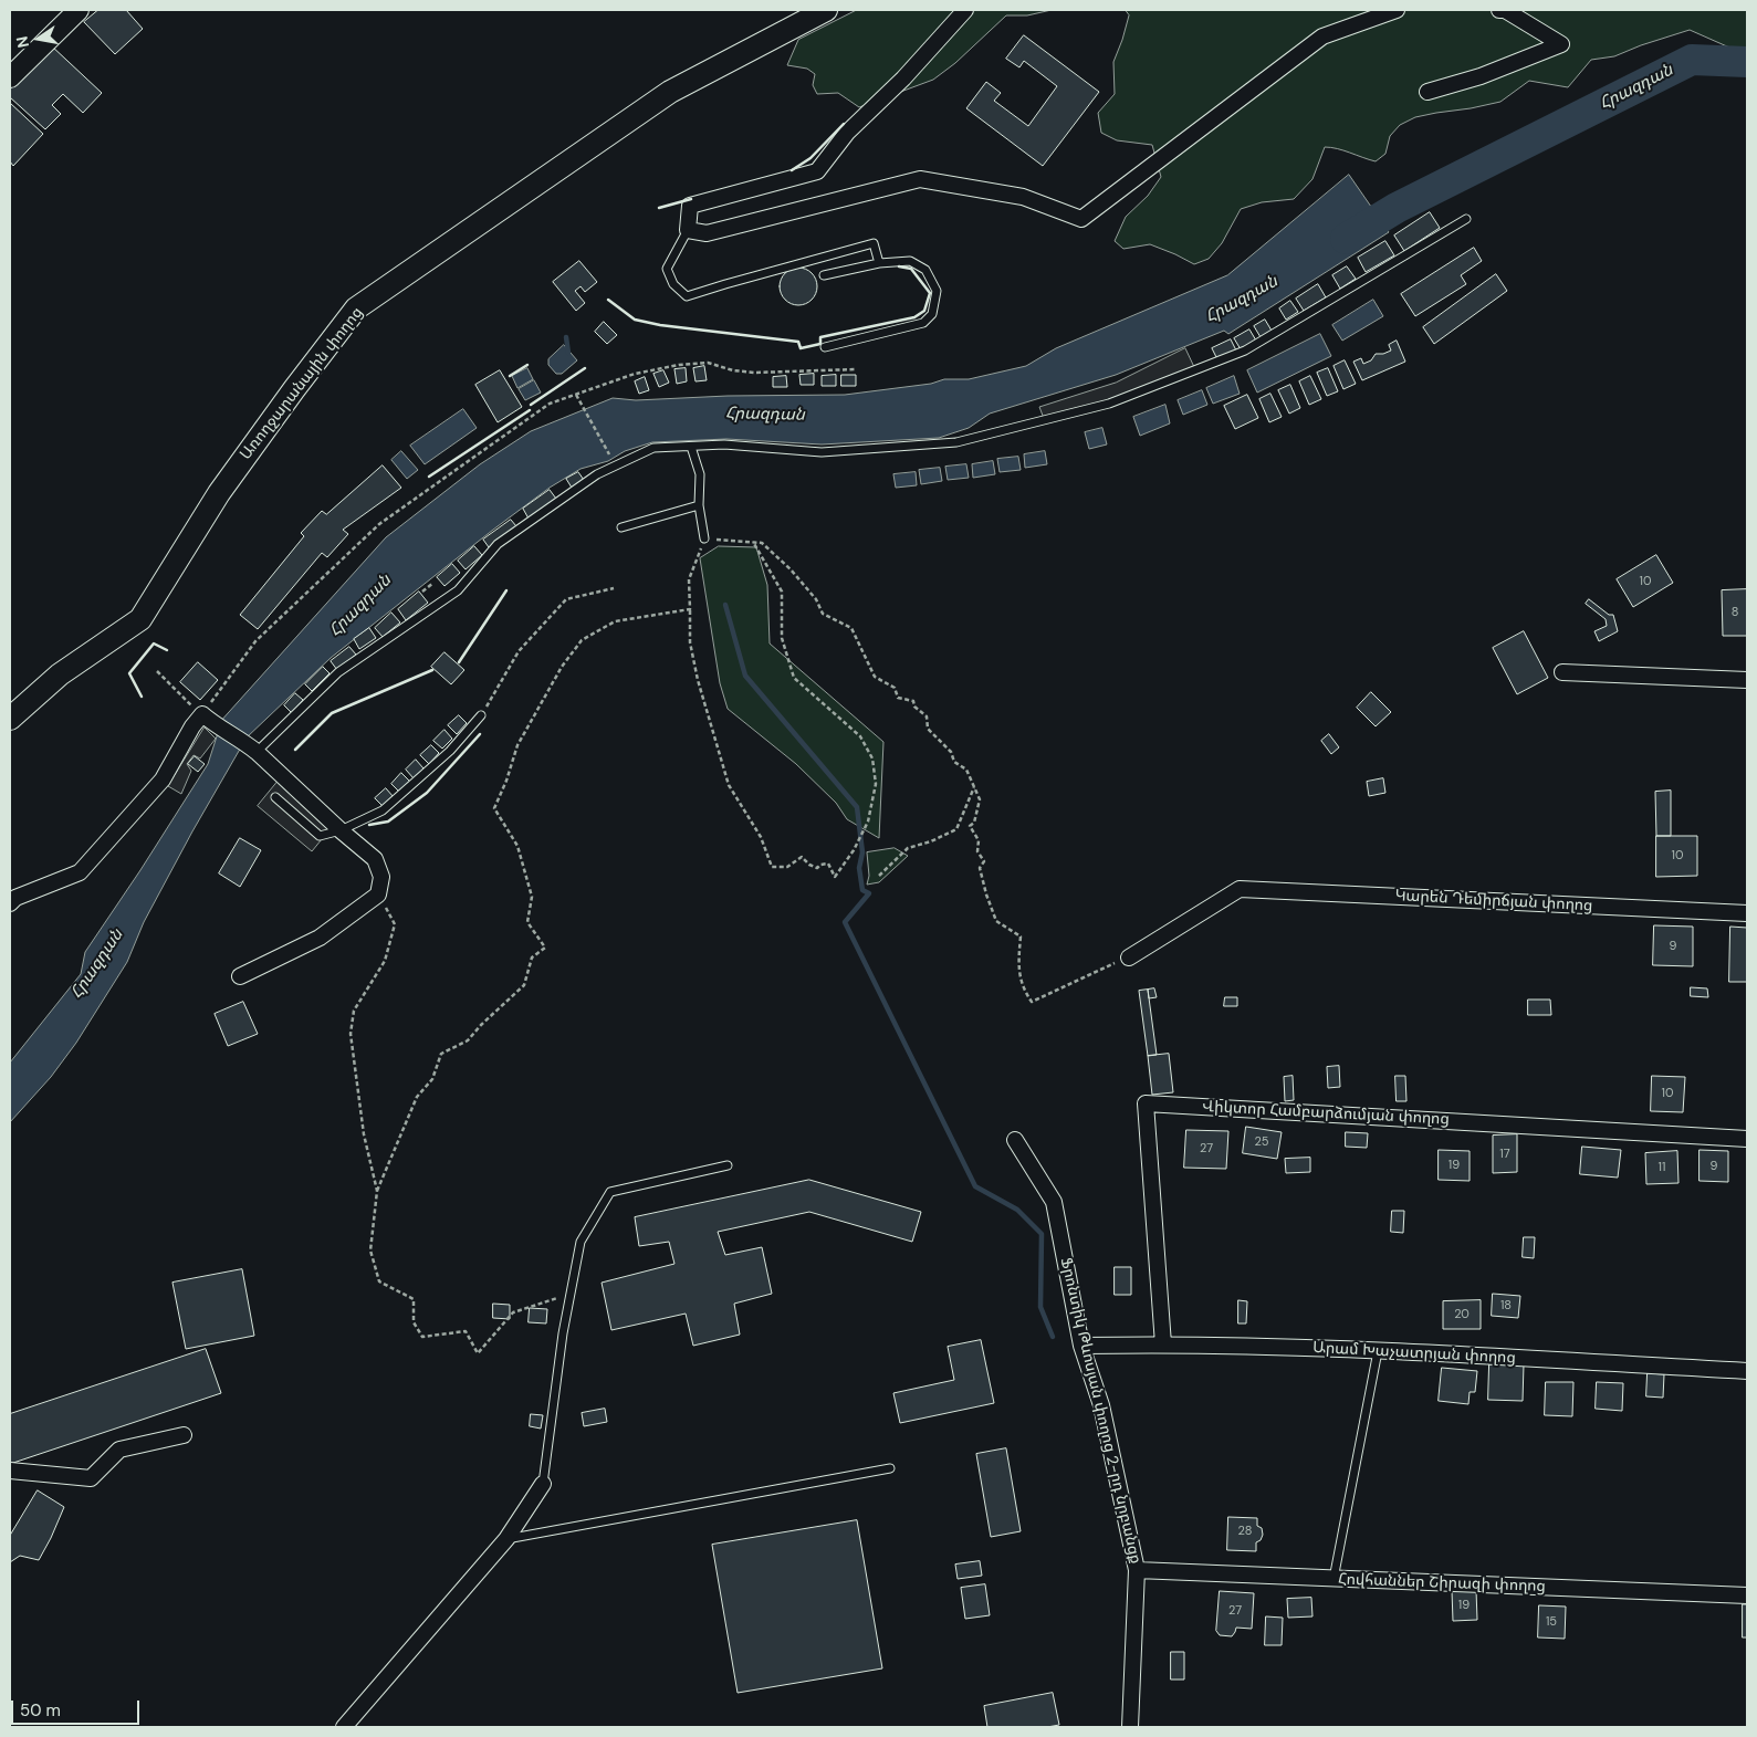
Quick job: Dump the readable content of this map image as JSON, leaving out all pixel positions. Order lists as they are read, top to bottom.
{
  "streets": {
    "main road": ["Առողջարանային փողոց"],
    "street": [
      "Կարեն Դեմիրճյան փողոց",
      "Վիկտոր Համբարձումյան փողոց",
      "Արամ Խաչատրյան փողոց",
      "Ֆրոնտիկ Թևոսյան փողոց 2-րդ նրբանցք",
      "Հովհաններ Շիրազի փողոց"
    ]
  },
  "crossings": [
    ["Վիկտոր Համբարձումյան փողոց", "Արամ Խաչատրյան փողոց"],
    ["Արամ Խաչատրյան փողոց", "Ֆրոնտիկ Թևոսյան փողոց 2-րդ նրբանցք"],
    ["Ֆրոնտիկ Թևոսյան փողոց 2-րդ նրբանցք", "Հովհաններ Շիրազի փողոց"]
  ],
  "water": ["Հրազդան"],
  "house_numbers": [
    "10",
    "8",
    "10",
    "9",
    "10",
    "25",
    "27",
    "17",
    "19",
    "9",
    "11",
    "18",
    "20",
    "28",
    "19",
    "27",
    "15"
  ],
  "scale_bar": "50 m",
  "north": "left"
}
